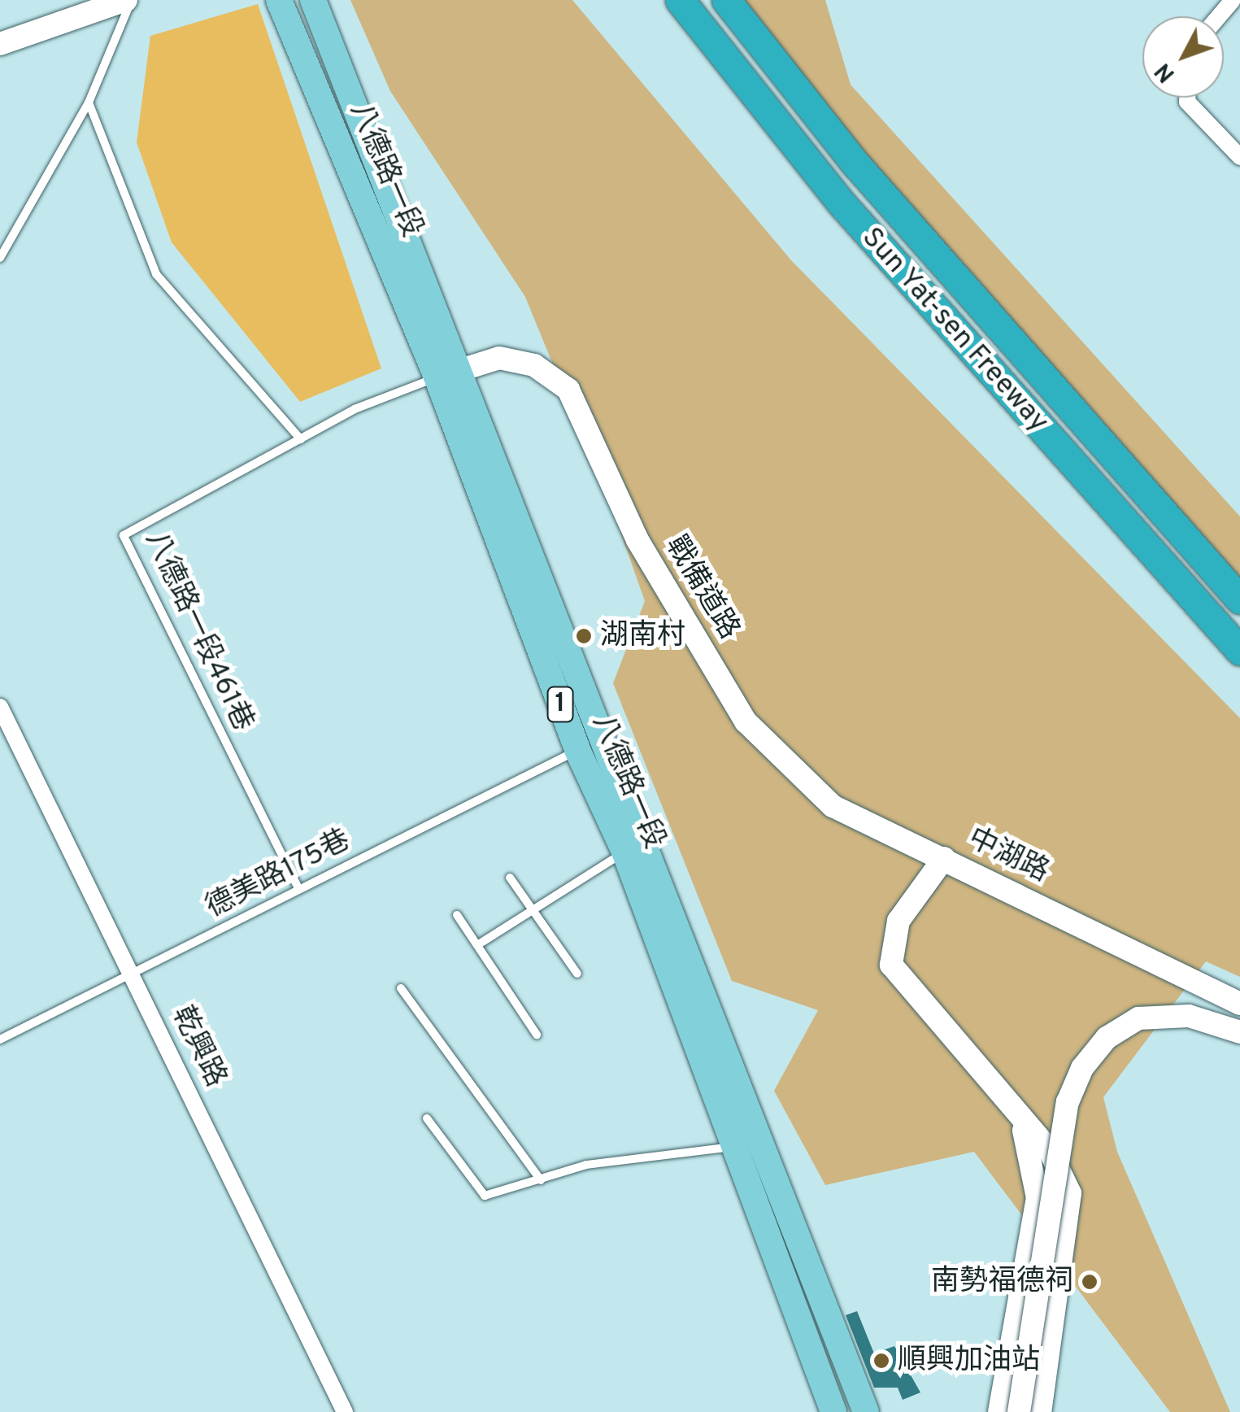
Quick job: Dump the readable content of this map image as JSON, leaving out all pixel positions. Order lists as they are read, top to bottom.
{
  "streets": {
    "highway": ["Sun Yat-sen Freeway"],
    "main road": ["八德路一段", "1"],
    "street": ["戰備道路", "中湖路", "乾興路"],
    "lane": ["八德路一段461巷", "德美路175巷"]
  },
  "crossings": [
    ["八德路一段", "戰備道路"],
    ["八德路一段", "八德路一段461巷"],
    ["八德路一段", "德美路175巷"],
    ["戰備道路", "八德路一段461巷"],
    ["戰備道路", "中湖路"],
    ["八德路一段461巷", "德美路175巷"],
    ["德美路175巷", "乾興路"]
  ],
  "places": ["湖南村", "南勢福德祠", "順興加油站"],
  "north": "bottom left"
}
